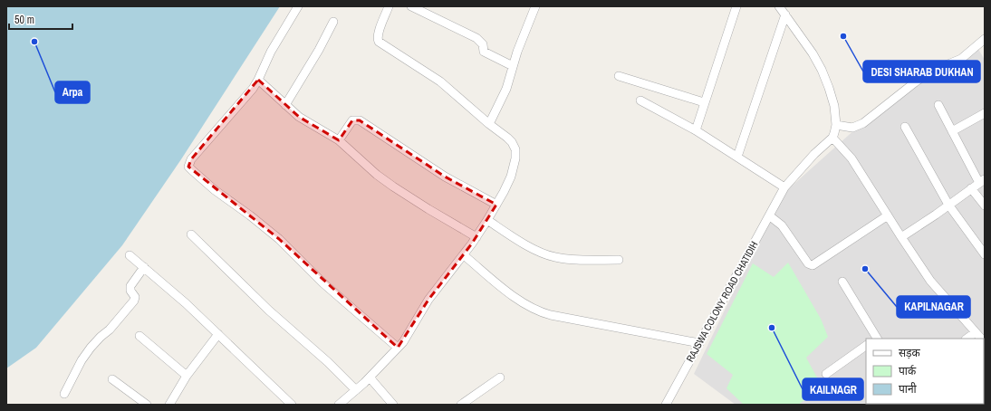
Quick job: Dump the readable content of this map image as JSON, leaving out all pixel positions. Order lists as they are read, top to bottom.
{
  "streets": {
    "street": ["RAJSWA COLONY ROAD CHATIDIH"]
  },
  "places": [
    "DESI SHARAB DUKHAN",
    "Arpa",
    "KAPILNAGAR",
    "KAILNAGR"
  ],
  "legend": ["सड़क", "पार्क", "पानी"],
  "scale_bar": "50 m"
}
